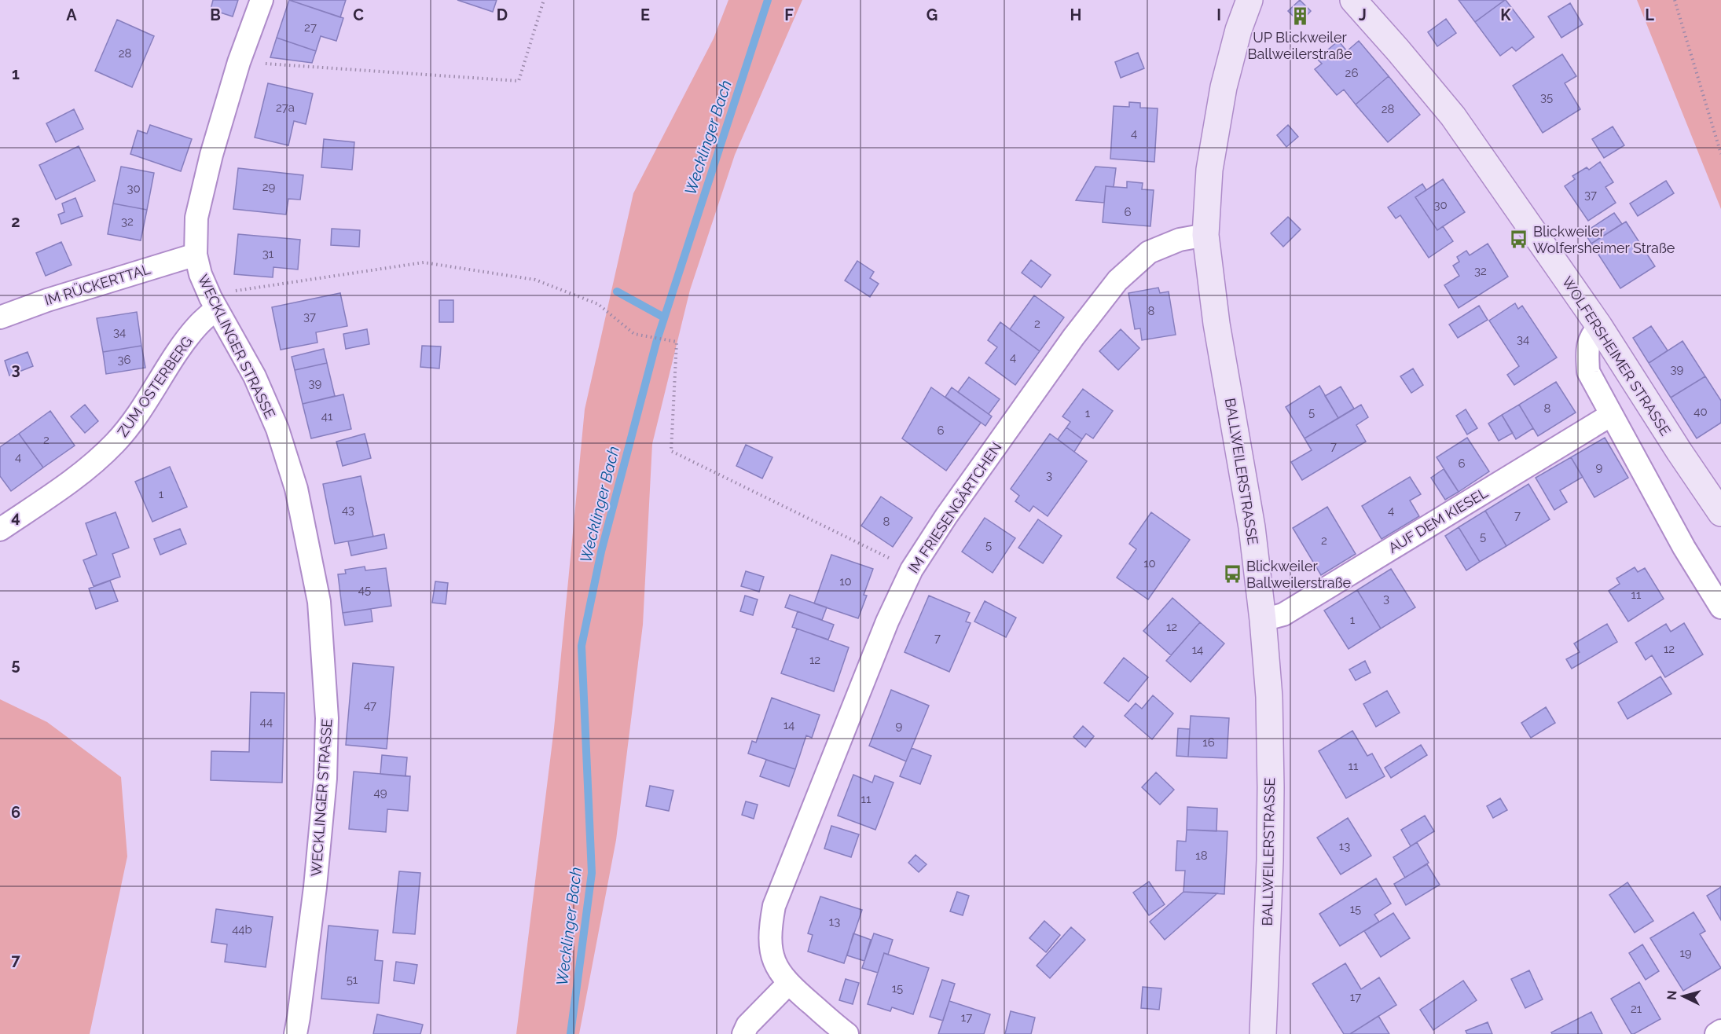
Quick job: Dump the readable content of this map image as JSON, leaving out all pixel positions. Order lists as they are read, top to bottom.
{
  "streets": {
    "street": [
      "IM RÜCKERTTAL",
      "WECKLINGER STRASSE",
      "WOLFERSHEIMER STRASSE",
      "ZUM OSTERBERG",
      "BALLWEILERSTRASSE",
      "IM FRIESENGÄRTCHEN",
      "AUF DEM KIESEL"
    ]
  },
  "crossings": [
    ["IM RÜCKERTTAL", "WECKLINGER STRASSE"],
    ["WECKLINGER STRASSE", "ZUM OSTERBERG"],
    ["BALLWEILERSTRASSE", "IM FRIESENGÄRTCHEN"],
    ["BALLWEILERSTRASSE", "AUF DEM KIESEL"]
  ],
  "water": ["Wecklinger Bach"],
  "places": {
    "building": ["UP Blickweiler Ballweilerstraße"],
    "bus stop": ["Blickweiler Wolfersheimer Straße", "Blickweiler Ballweilerstraße"]
  },
  "house_numbers": [
    "27",
    "28",
    "26",
    "35",
    "27a",
    "28",
    "4",
    "29",
    "30",
    "37",
    "30",
    "6",
    "32",
    "31",
    "32",
    "8",
    "37",
    "2",
    "34",
    "34",
    "4",
    "36",
    "39",
    "39",
    "8",
    "40",
    "5",
    "1",
    "41",
    "6",
    "2",
    "7",
    "4",
    "6",
    "9",
    "3",
    "1",
    "43",
    "4",
    "7",
    "8",
    "5",
    "2",
    "5",
    "10",
    "10",
    "45",
    "11",
    "3",
    "1",
    "12",
    "7",
    "12",
    "14",
    "12",
    "47",
    "44",
    "14",
    "9",
    "16",
    "11",
    "49",
    "11",
    "13",
    "18",
    "15",
    "13",
    "44b",
    "19",
    "51",
    "15",
    "17",
    "21",
    "17"
  ],
  "north": "left",
  "grid": {
    "columns": [
      "A",
      "B",
      "C",
      "D",
      "E",
      "F",
      "G",
      "H",
      "I",
      "J",
      "K",
      "L"
    ],
    "rows": [
      "1",
      "2",
      "3",
      "4",
      "5",
      "6",
      "7"
    ]
  }
}
